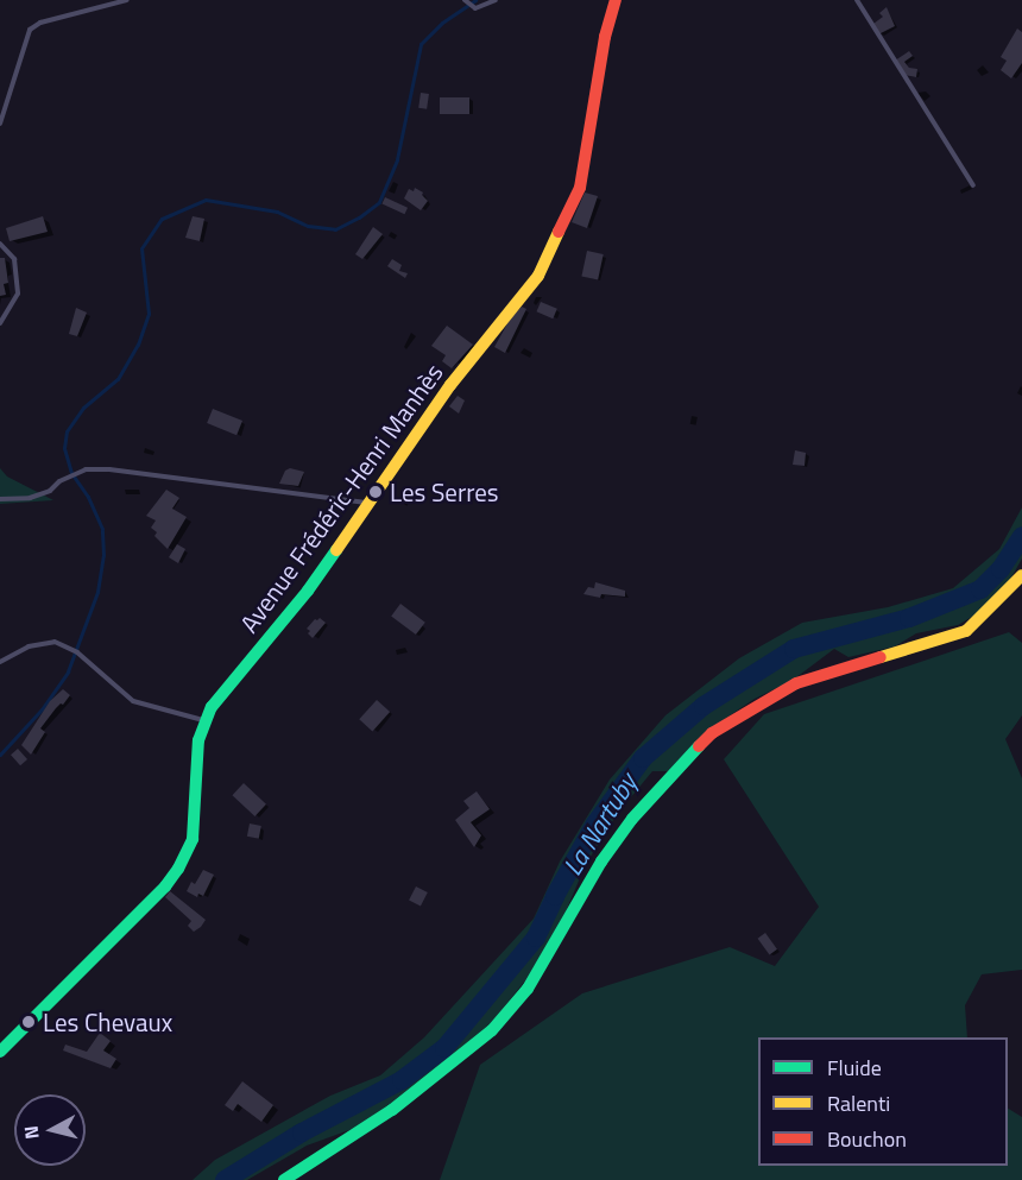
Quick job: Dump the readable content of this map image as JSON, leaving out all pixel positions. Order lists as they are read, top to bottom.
{
  "streets": {
    "street": ["Avenue Frédéric-Henri Manhès"]
  },
  "water": ["La Nartuby"],
  "places": ["Les Serres", "Les Chevaux"],
  "legend": ["Fluide", "Ralenti", "Bouchon"],
  "north": "left"
}
